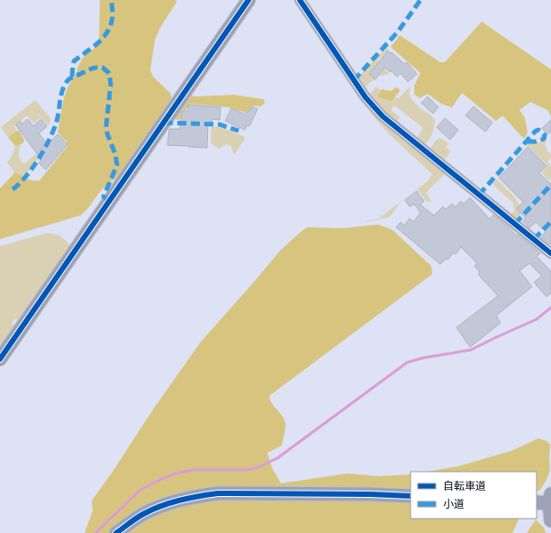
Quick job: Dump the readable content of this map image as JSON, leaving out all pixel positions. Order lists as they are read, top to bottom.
{
  "legend": ["自転車道", "小道"]
}
